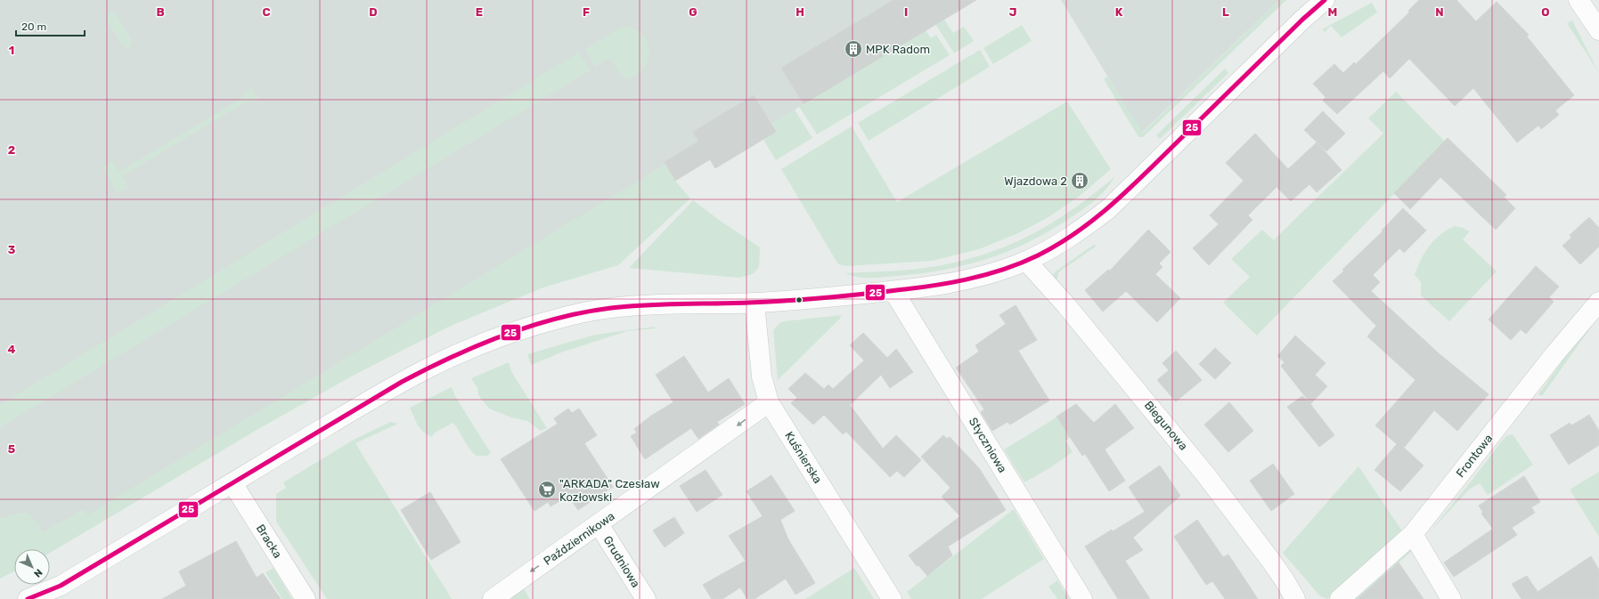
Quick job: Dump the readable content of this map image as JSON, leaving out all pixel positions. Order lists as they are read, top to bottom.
{
  "streets": {
    "street": [
      "Biegunowa",
      "Styczniowa",
      "Frontowa",
      "Kuśnierska",
      "Październikowa",
      "Bracka",
      "Grudniowa"
    ]
  },
  "crossings": [
    ["Kuśnierska", "Październikowa"],
    ["Październikowa", "Grudniowa"]
  ],
  "places": {
    "building": ["MPK Radom", "Wjazdowa 2"],
    "supermarket": ["\"ARKADA\" Czesław Kozłowski"]
  },
  "lines": ["transit line 25"],
  "scale_bar": "20 m",
  "north": "bottom right",
  "grid": {
    "columns": [
      "B",
      "C",
      "D",
      "E",
      "F",
      "G",
      "H",
      "I",
      "J",
      "K",
      "L",
      "M",
      "N",
      "O"
    ],
    "rows": [
      "1",
      "2",
      "3",
      "4",
      "5"
    ]
  }
}
